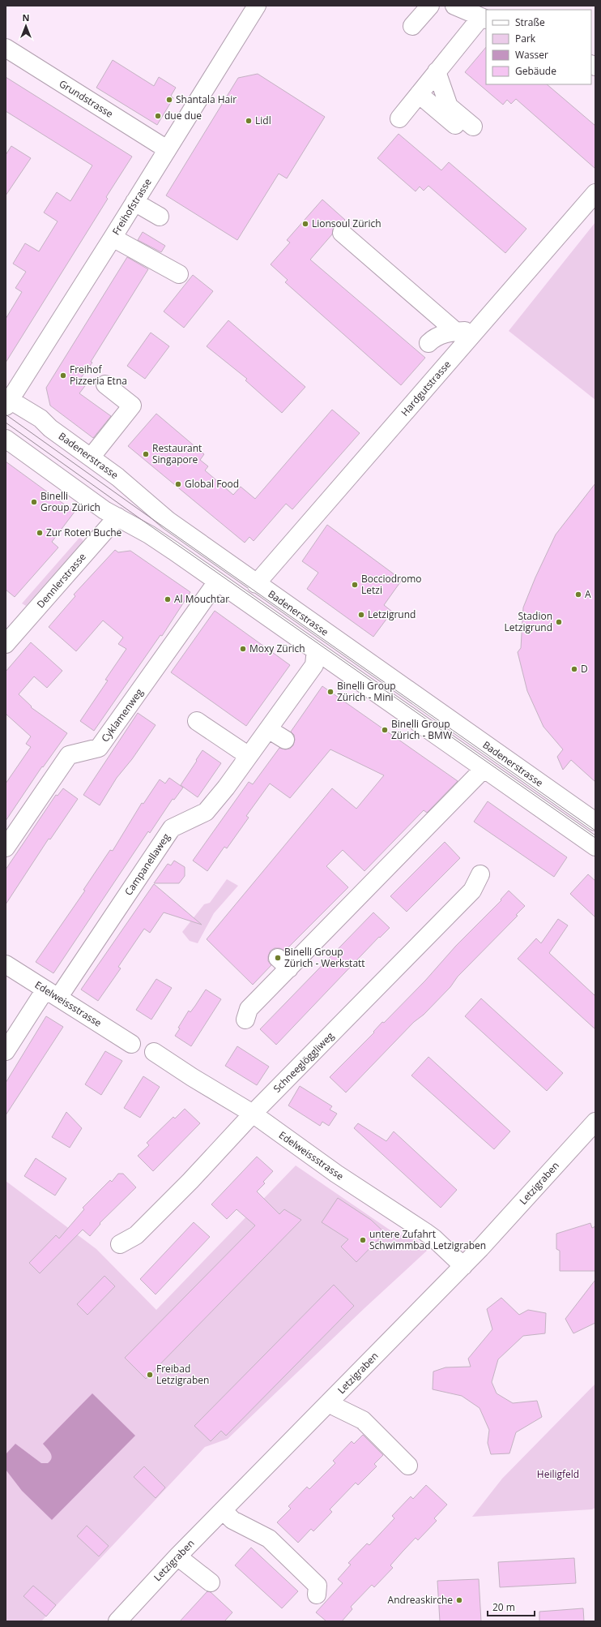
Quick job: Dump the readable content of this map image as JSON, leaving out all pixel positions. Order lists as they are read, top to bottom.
{
  "streets": {
    "street": [
      "Grundstrasse",
      "Freihofstrasse",
      "Hardgutstrasse",
      "Badenerstrasse",
      "Dennlerstrasse",
      "Cyklamenweg",
      "Campanellaweg",
      "Edelweissstrasse",
      "Schneeglöggliweg",
      "Letzigraben"
    ]
  },
  "crossings": [
    ["Grundstrasse", "Freihofstrasse"],
    ["Freihofstrasse", "Badenerstrasse"],
    ["Hardgutstrasse", "Badenerstrasse"],
    ["Campanellaweg", "Edelweissstrasse"],
    ["Edelweissstrasse", "Schneeglöggliweg"],
    ["Edelweissstrasse", "Letzigraben"]
  ],
  "parks": ["Heiligfeld"],
  "places": [
    "Shantala Hair",
    "due due",
    "Lidl",
    "Lionsoul Zürich",
    "Freihof Pizzeria Etna",
    "Restaurant Singapore",
    "Global Food",
    "Binelli Group Zürich",
    "Zur Roten Buche",
    "Bocciodromo Letzi",
    "A",
    "Al Mouchtar",
    "Letzigrund",
    "Stadion Letzigrund",
    "Moxy Zürich",
    "D",
    "Binelli Group Zürich - Mini",
    "Binelli Group Zürich - BMW",
    "Binelli Group Zürich - Werkstatt",
    "untere Zufahrt Schwimmbad Letzigraben",
    "Freibad Letzigraben",
    "Andreaskirche"
  ],
  "legend": [
    "Straße",
    "Park",
    "Wasser",
    "Gebäude"
  ],
  "scale_bar": "20 m",
  "north": "top"
}
